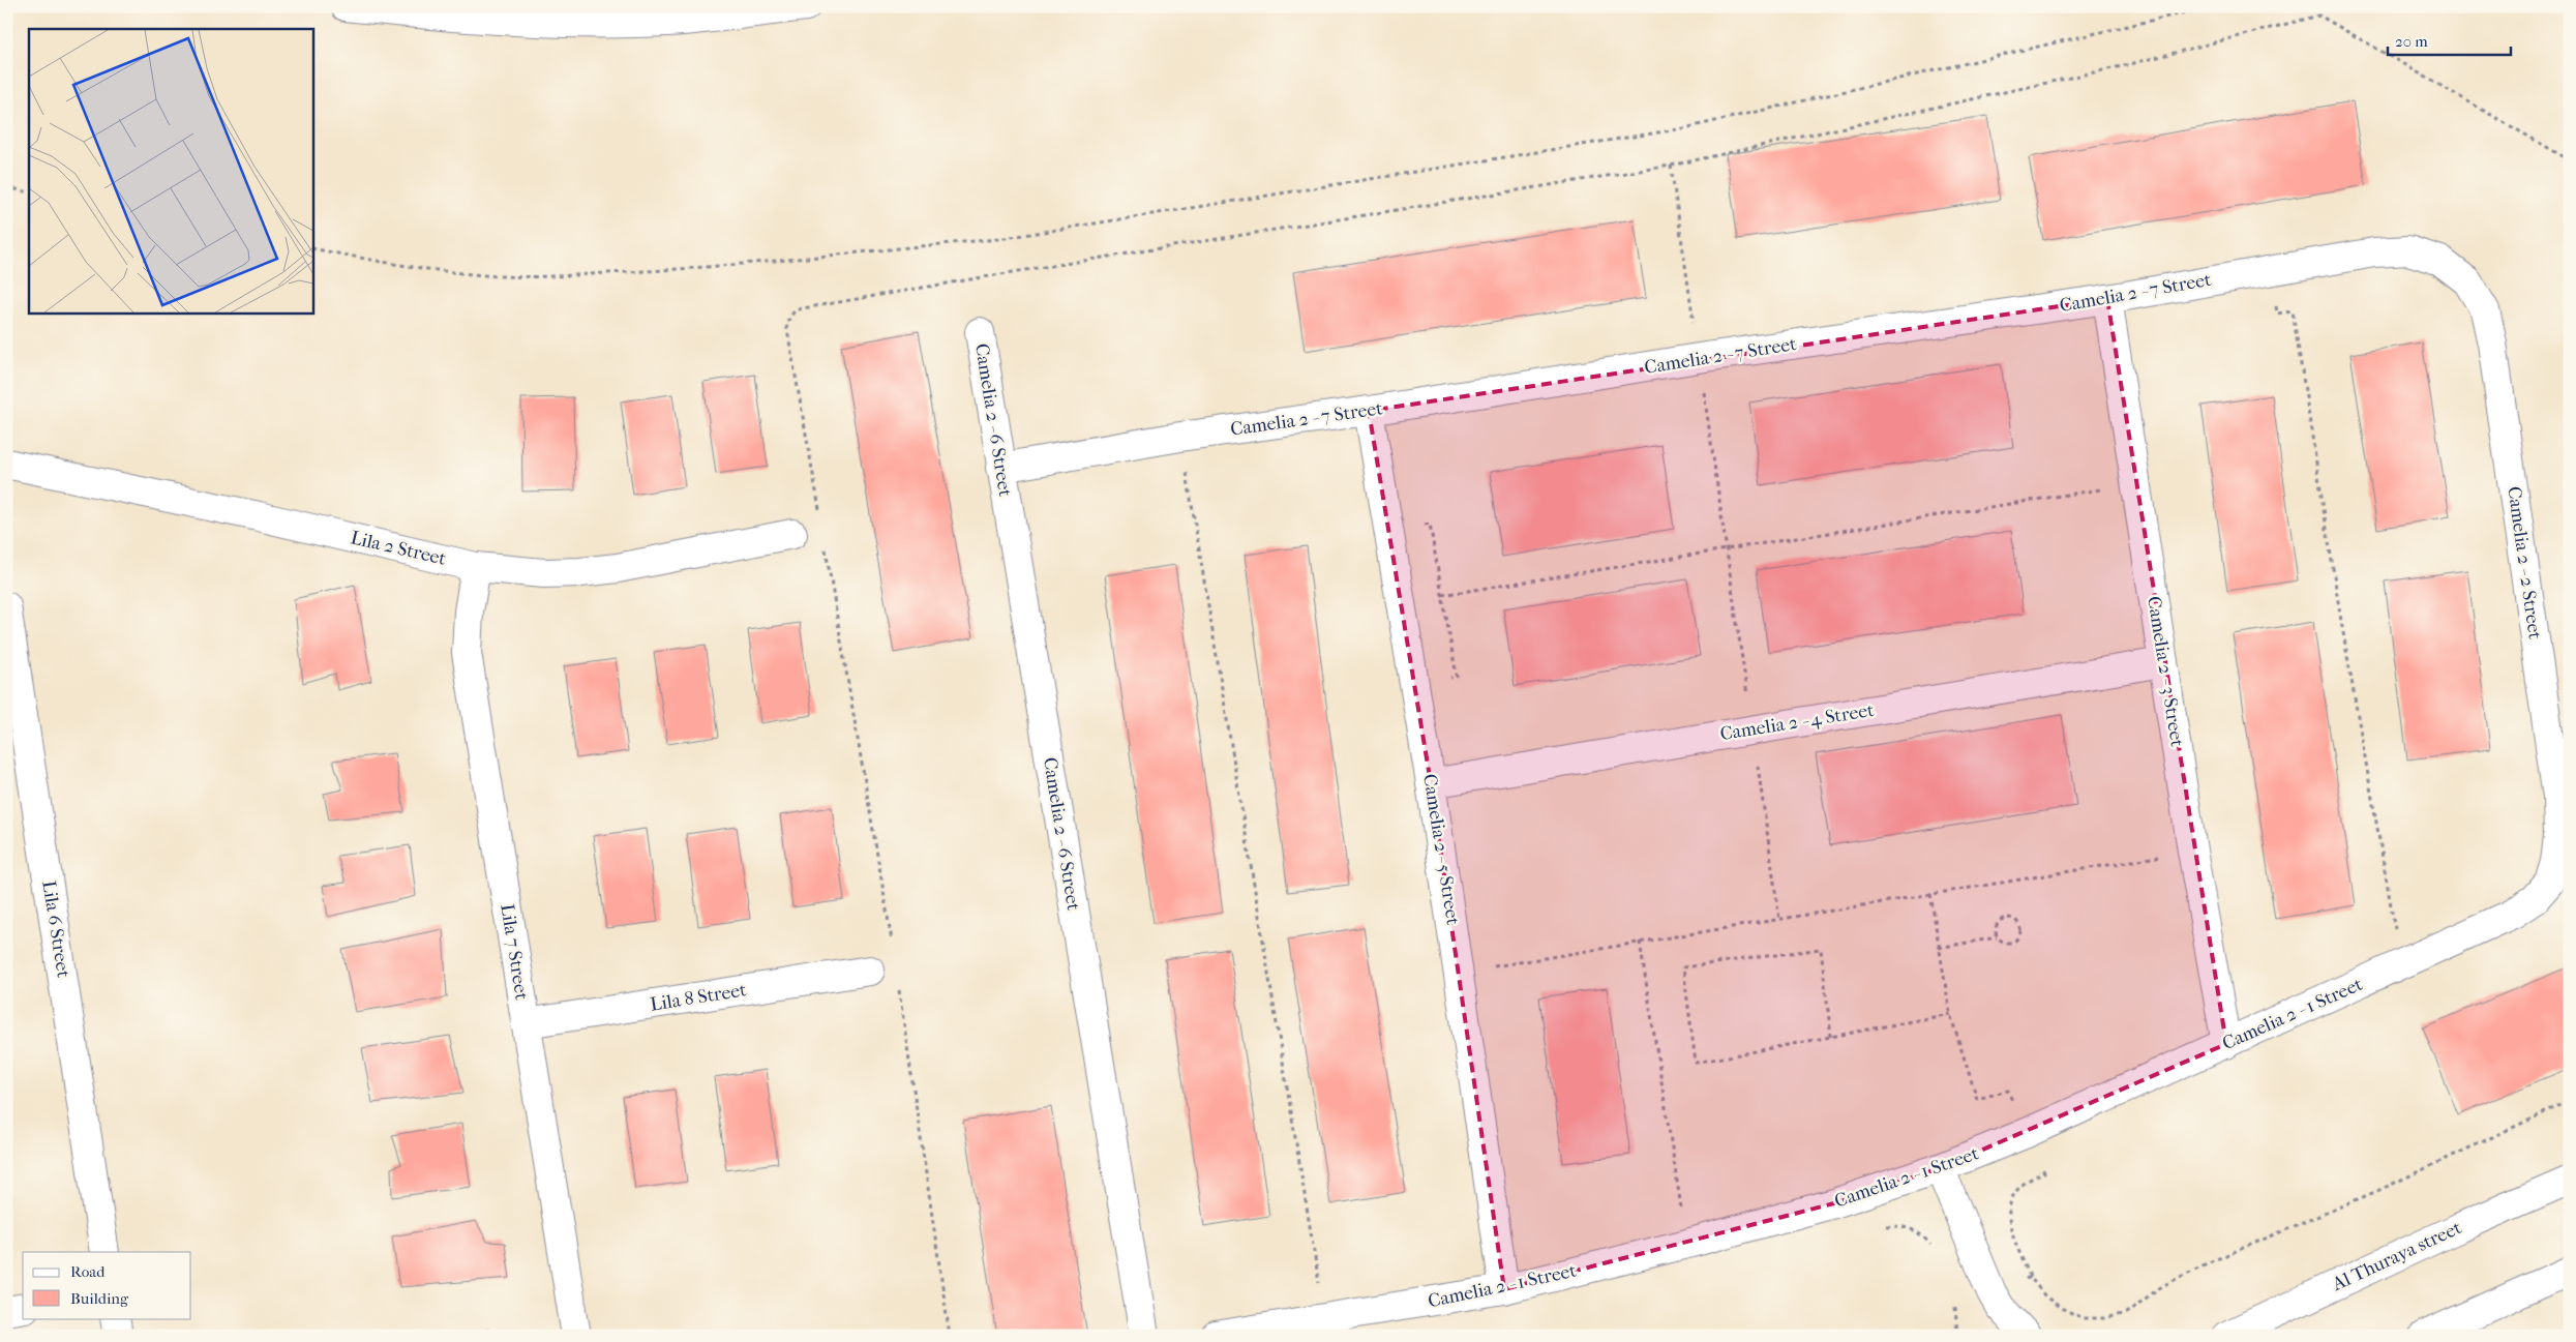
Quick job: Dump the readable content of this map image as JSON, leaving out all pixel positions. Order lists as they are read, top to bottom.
{
  "streets": {
    "street": [
      "Camelia 2 - 7 Street",
      "Camelia 2 - 6 Street",
      "Lila 2 Street",
      "Camelia 2 - 2 Street",
      "Camelia 2 - 3 Street",
      "Camelia 2 - 4 Street",
      "Camelia 2 - 5 Street",
      "Lila 6 Street",
      "Lila 7 Street",
      "Lila 8 Street",
      "Camelia 2 - 1 Street",
      "Al Thuraya street"
    ]
  },
  "crossings": [
    ["Camelia 2 - 7 Street", "Camelia 2 - 6 Street"],
    ["Camelia 2 - 7 Street", "Camelia 2 - 2 Street"],
    ["Camelia 2 - 7 Street", "Camelia 2 - 3 Street"],
    ["Camelia 2 - 7 Street", "Camelia 2 - 5 Street"],
    ["Lila 2 Street", "Lila 7 Street"],
    ["Camelia 2 - 2 Street", "Camelia 2 - 1 Street"],
    ["Camelia 2 - 3 Street", "Camelia 2 - 4 Street"],
    ["Camelia 2 - 3 Street", "Camelia 2 - 1 Street"],
    ["Camelia 2 - 4 Street", "Camelia 2 - 5 Street"],
    ["Camelia 2 - 5 Street", "Camelia 2 - 1 Street"],
    ["Lila 7 Street", "Lila 8 Street"]
  ],
  "legend": ["Road", "Building"],
  "scale_bar": "20 m"
}
